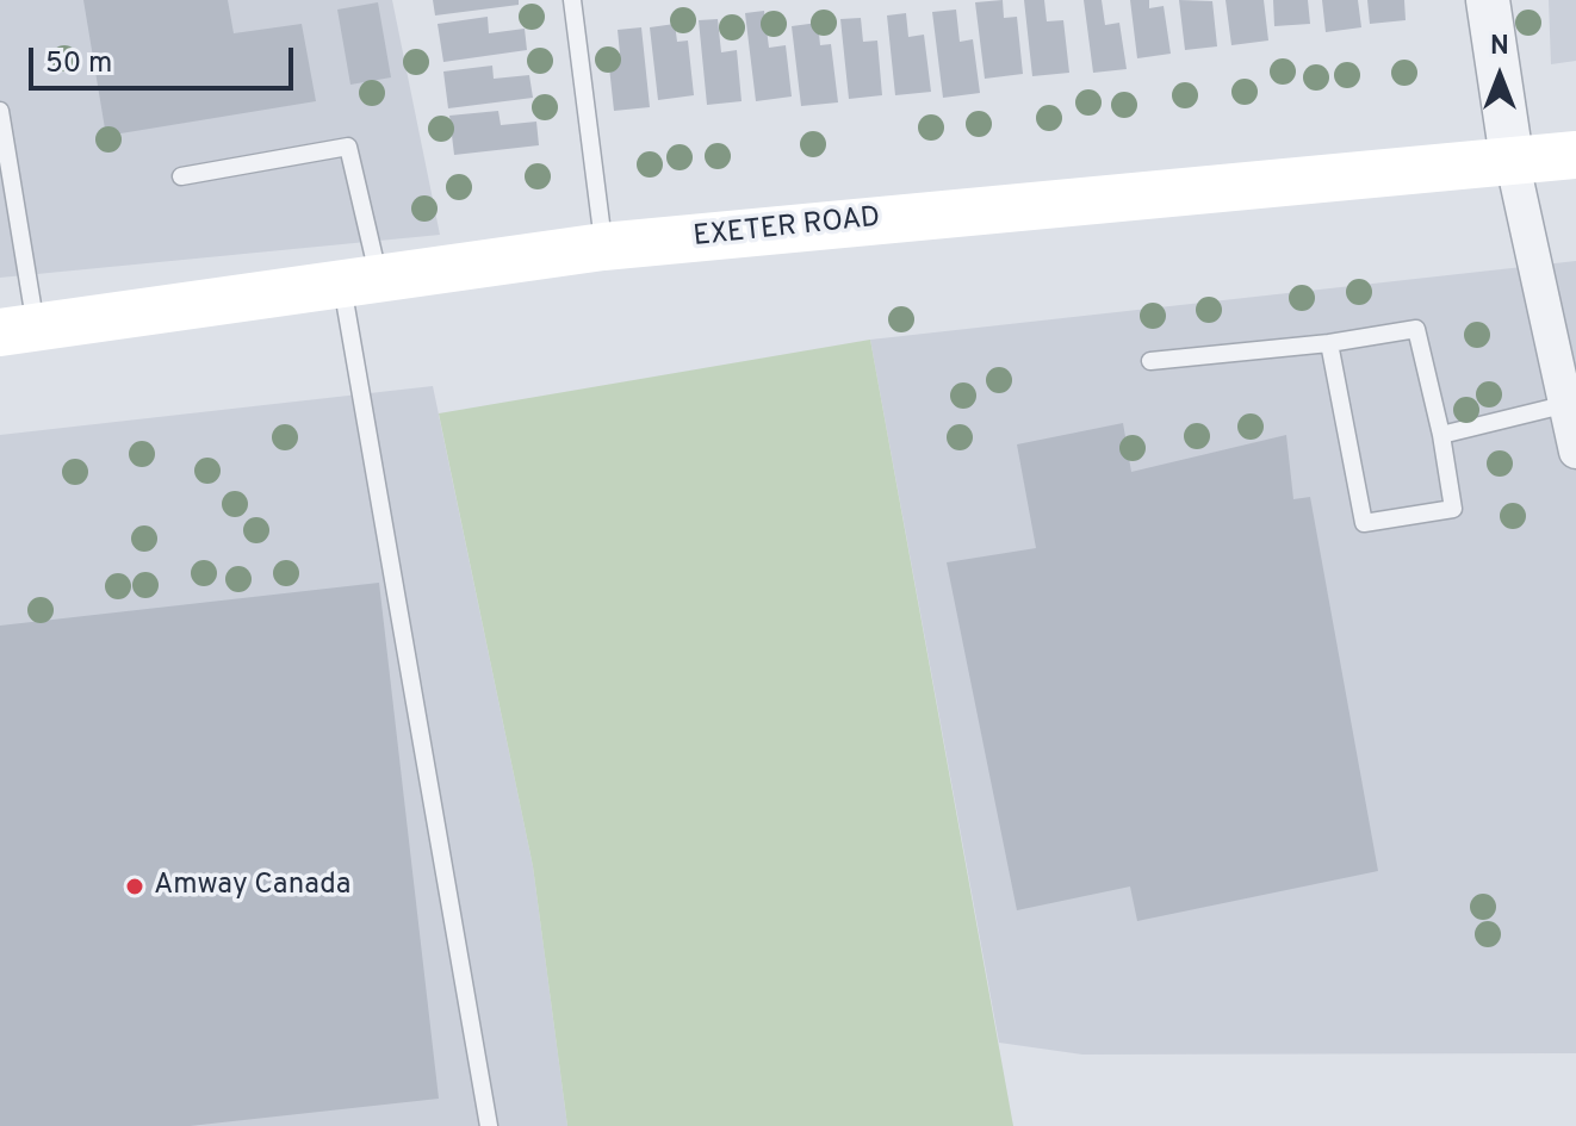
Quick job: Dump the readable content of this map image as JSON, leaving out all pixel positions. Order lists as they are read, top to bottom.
{
  "streets": {
    "main road": ["EXETER ROAD"]
  },
  "places": ["Amway Canada"],
  "scale_bar": "50 m",
  "north": "top"
}
